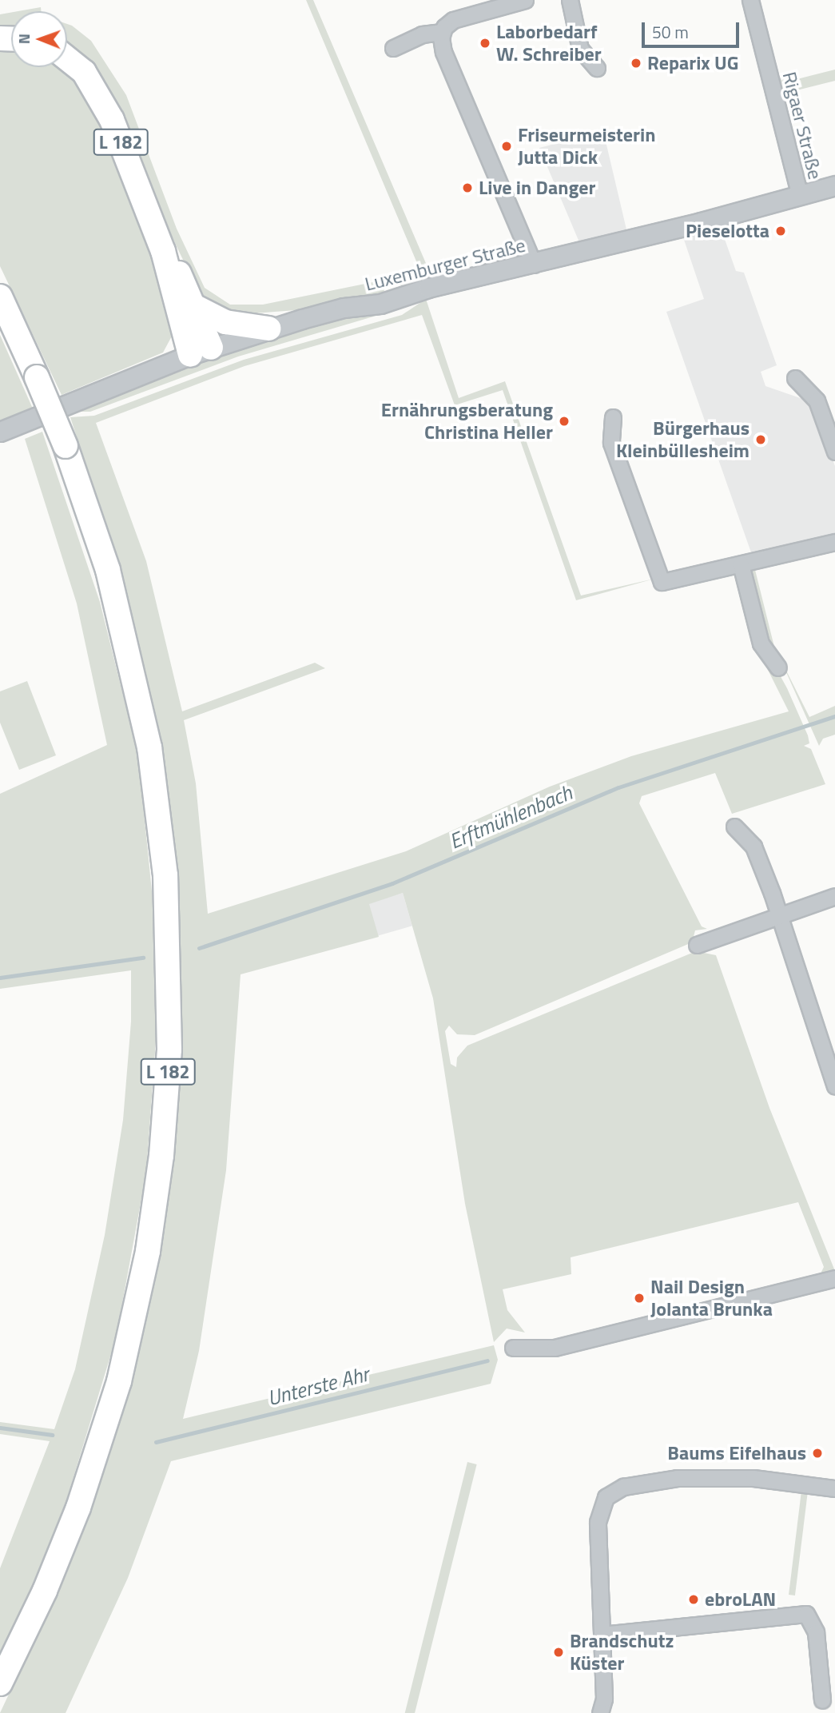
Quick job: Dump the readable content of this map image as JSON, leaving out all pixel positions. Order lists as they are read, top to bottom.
{
  "streets": {
    "main road": ["L 182"],
    "street": ["Rigaer Straße", "Luxemburger Straße"]
  },
  "crossings": [
    ["Rigaer Straße", "Luxemburger Straße"],
    ["L 182", "Luxemburger Straße"]
  ],
  "water": ["Erftmühlenbach", "Unterste Ahr"],
  "places": [
    "Laborbedarf W. Schreiber",
    "Reparix UG",
    "Friseurmeisterin Jutta Dick",
    "Live in Danger",
    "Pieselotta",
    "Ernährungsberatung Christina Heller",
    "Bürgerhaus Kleinbüllesheim",
    "Nail Design Jolanta Brunka",
    "Baums Eifelhaus",
    "ebroLAN",
    "Brandschutz Küster"
  ],
  "scale_bar": "50 m",
  "north": "left"
}
